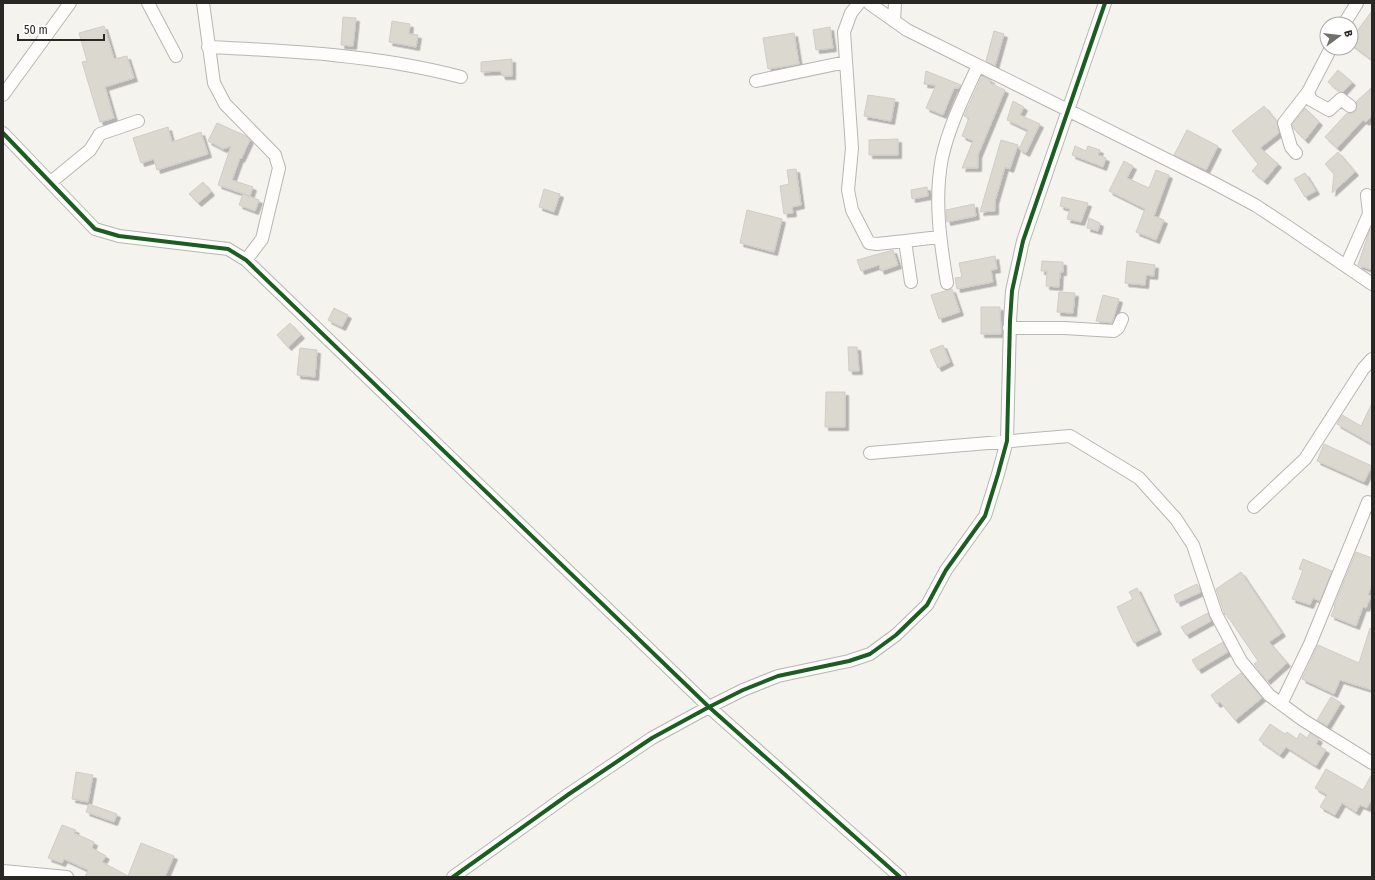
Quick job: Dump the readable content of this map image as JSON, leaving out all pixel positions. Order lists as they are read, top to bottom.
{
  "scale_bar": "50 m",
  "north": "right"
}
